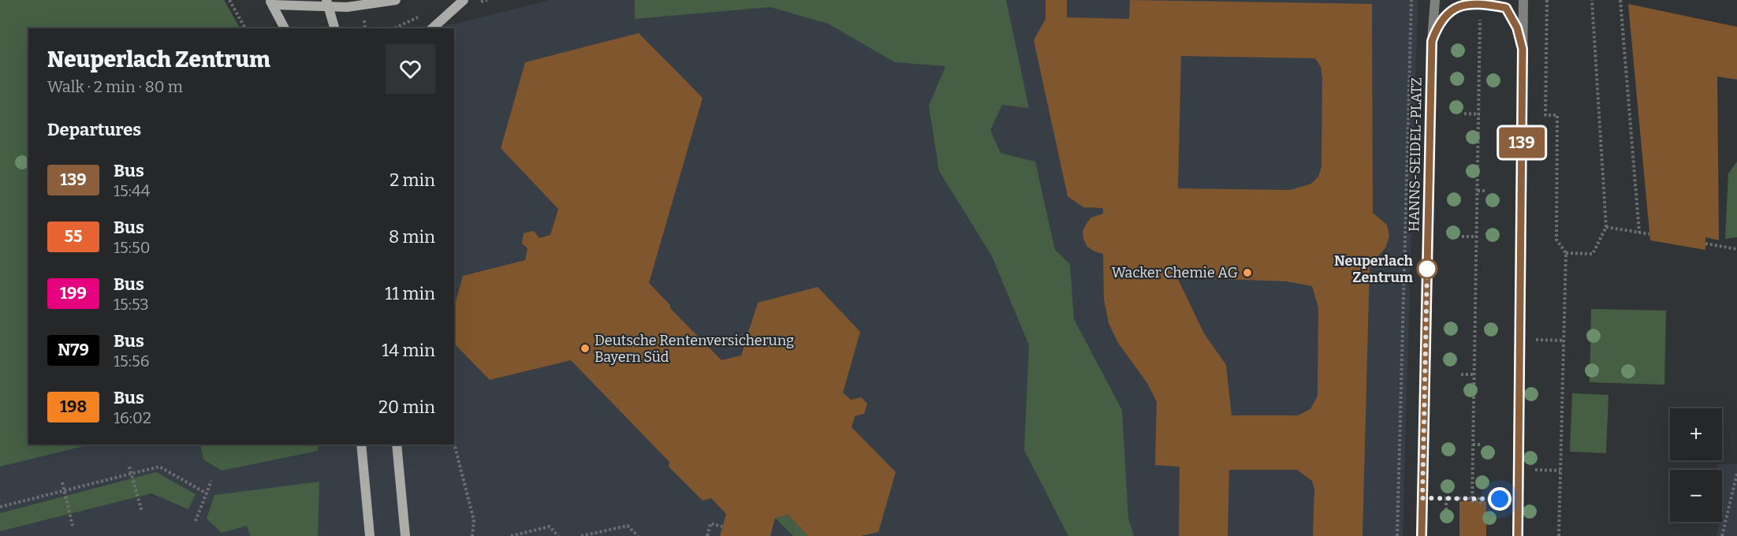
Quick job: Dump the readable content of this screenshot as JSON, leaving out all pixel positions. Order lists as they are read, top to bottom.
{
  "streets": {
    "lane": ["HANNS-SEIDEL-PLATZ"]
  },
  "places": ["Neuperlach Zentrum", "Wacker Chemie AG", "Deutsche Rentenversicherung Bayern Süd"],
  "lines": ["bus line 139"],
  "page": {
    "on_map": "139",
    "heading": [
      ["Neuperlach Zentrum", "Walk · 2 min · 80 m"],
      "Departures"
    ],
    "list": [
      {
        "mark": "139",
        "name": "Bus",
        "note": "15:44",
        "value": "2 min"
      },
      {
        "mark": "55",
        "name": "Bus",
        "note": "15:50",
        "value": "8 min"
      },
      {
        "mark": "199",
        "name": "Bus",
        "note": "15:53",
        "value": "11 min"
      },
      {
        "mark": "N79",
        "name": "Bus",
        "note": "15:56",
        "value": "14 min"
      },
      {
        "mark": "198",
        "name": "Bus",
        "note": "16:02",
        "value": "20 min"
      }
    ],
    "map_buttons": ["+", "−"]
  }
}
